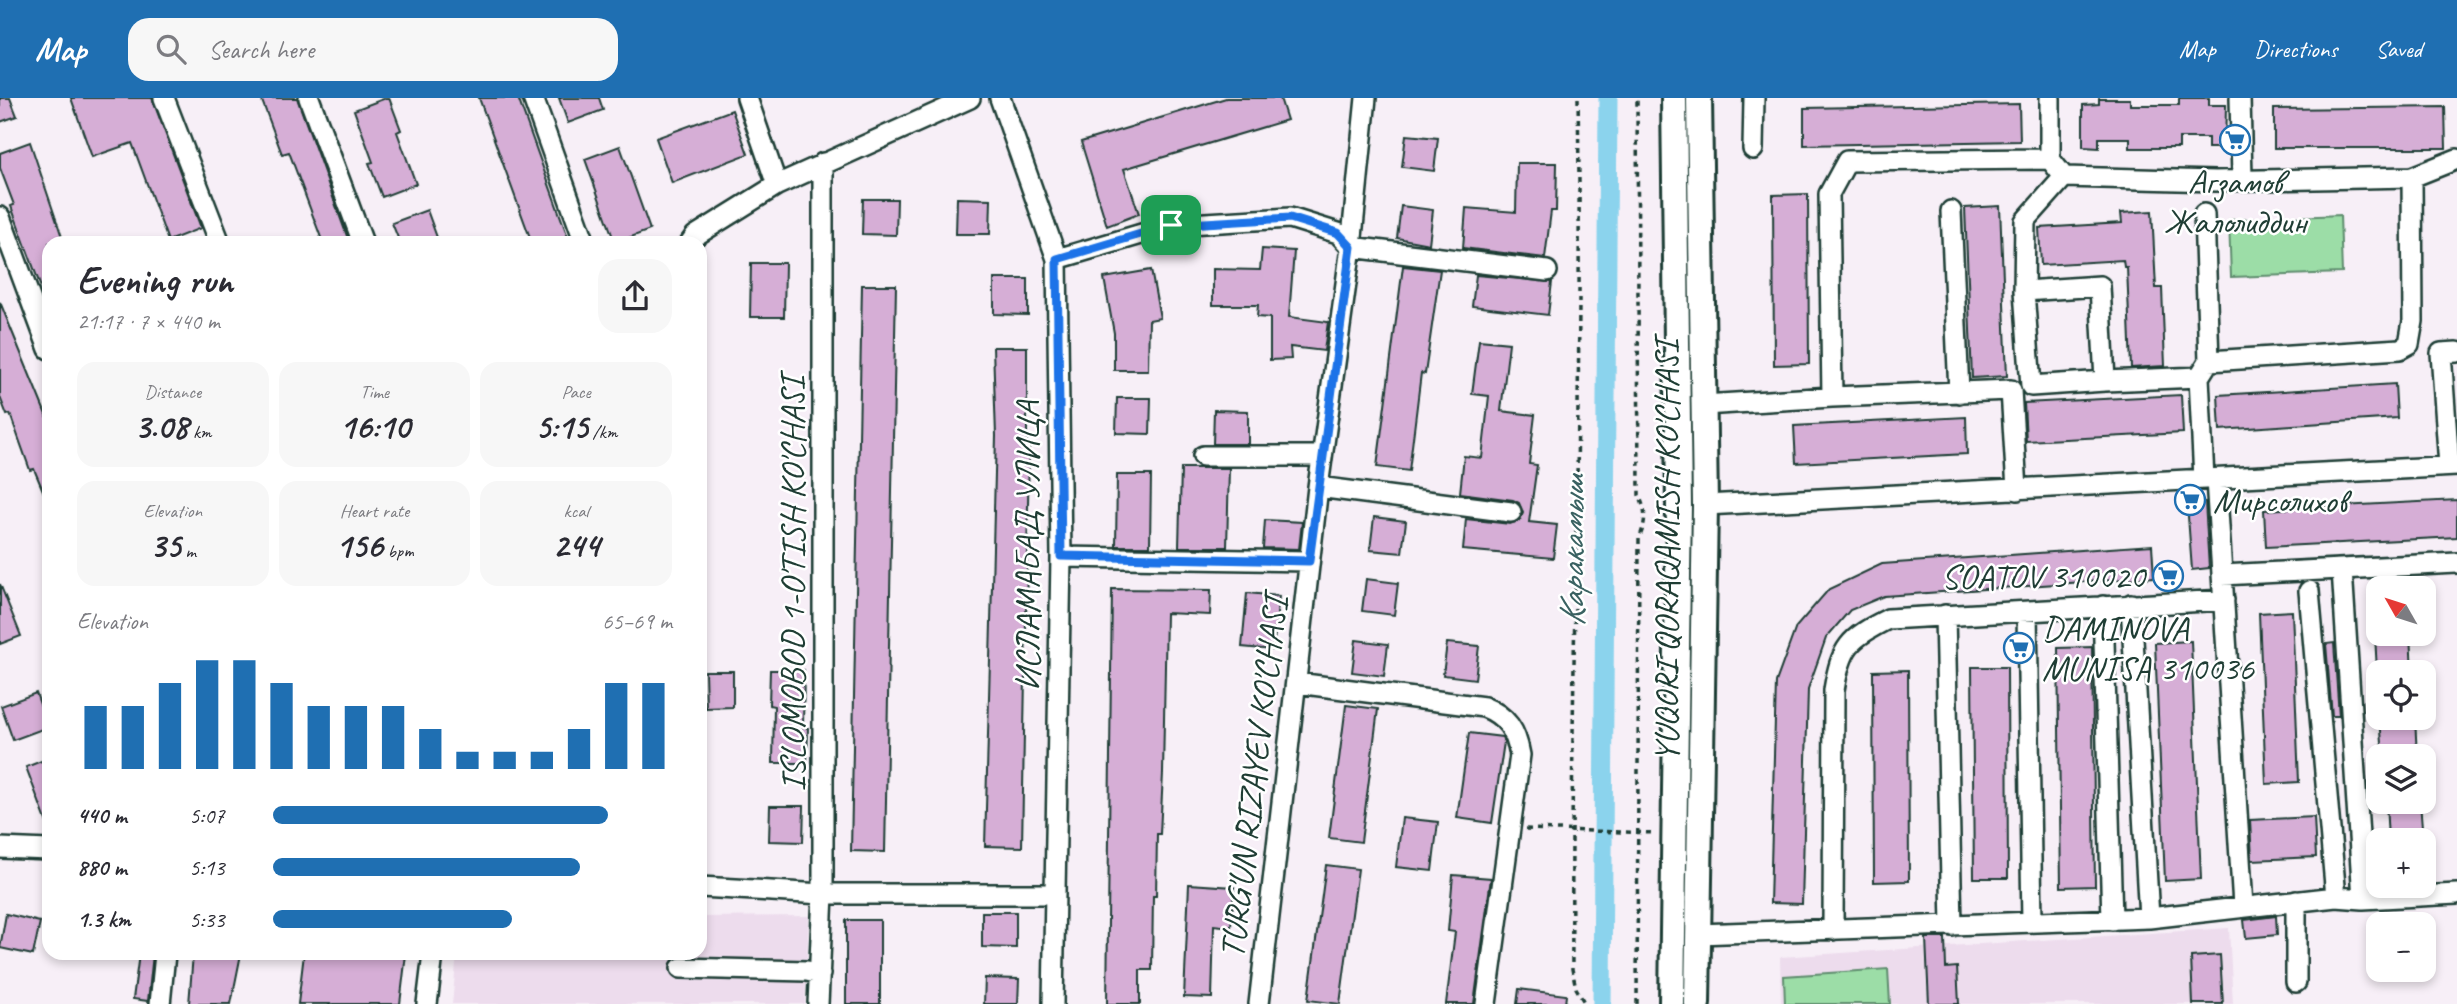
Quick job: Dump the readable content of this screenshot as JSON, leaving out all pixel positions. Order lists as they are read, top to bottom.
{
  "streets": {
    "main road": ["YUQORI QORAQAMISH KO'CHASI"],
    "street": ["ИСЛАМАБАД УЛИЦА", "ISLOMOBOD 1-O'TISH KO'CHASI", "TURG'UN RIZAYEV KO'CHASI"]
  },
  "water": ["Каракамыш"],
  "places": {
    "supermarket": [
      "Агзамов Жалолиддин",
      "Мирсолихов",
      "SOATOV 310020",
      "DAMINOVA MUNISA 310036"
    ]
  },
  "north": "top left",
  "page": {
    "header": "Map",
    "search": "Search here",
    "nav": ["Map", "Directions", "Saved"],
    "heading": ["Evening run", "21:17 · 7 × 440 m"],
    "stats": [
      ["Distance", "3.08 km"],
      ["Time", "16:10"],
      ["Pace", "5:15 /km"],
      ["Elevation", "35 m"],
      ["Heart rate", "156 bpm"],
      ["kcal", "244"]
    ],
    "map_buttons": ["+", "−"],
    "chart": ["Elevation", "65–69 m"],
    "list": [
      {
        "name": "440 m",
        "note": "5:07"
      },
      {
        "name": "880 m",
        "note": "5:13"
      },
      {
        "name": "1.3 km",
        "note": "5:33"
      }
    ]
  }
}
